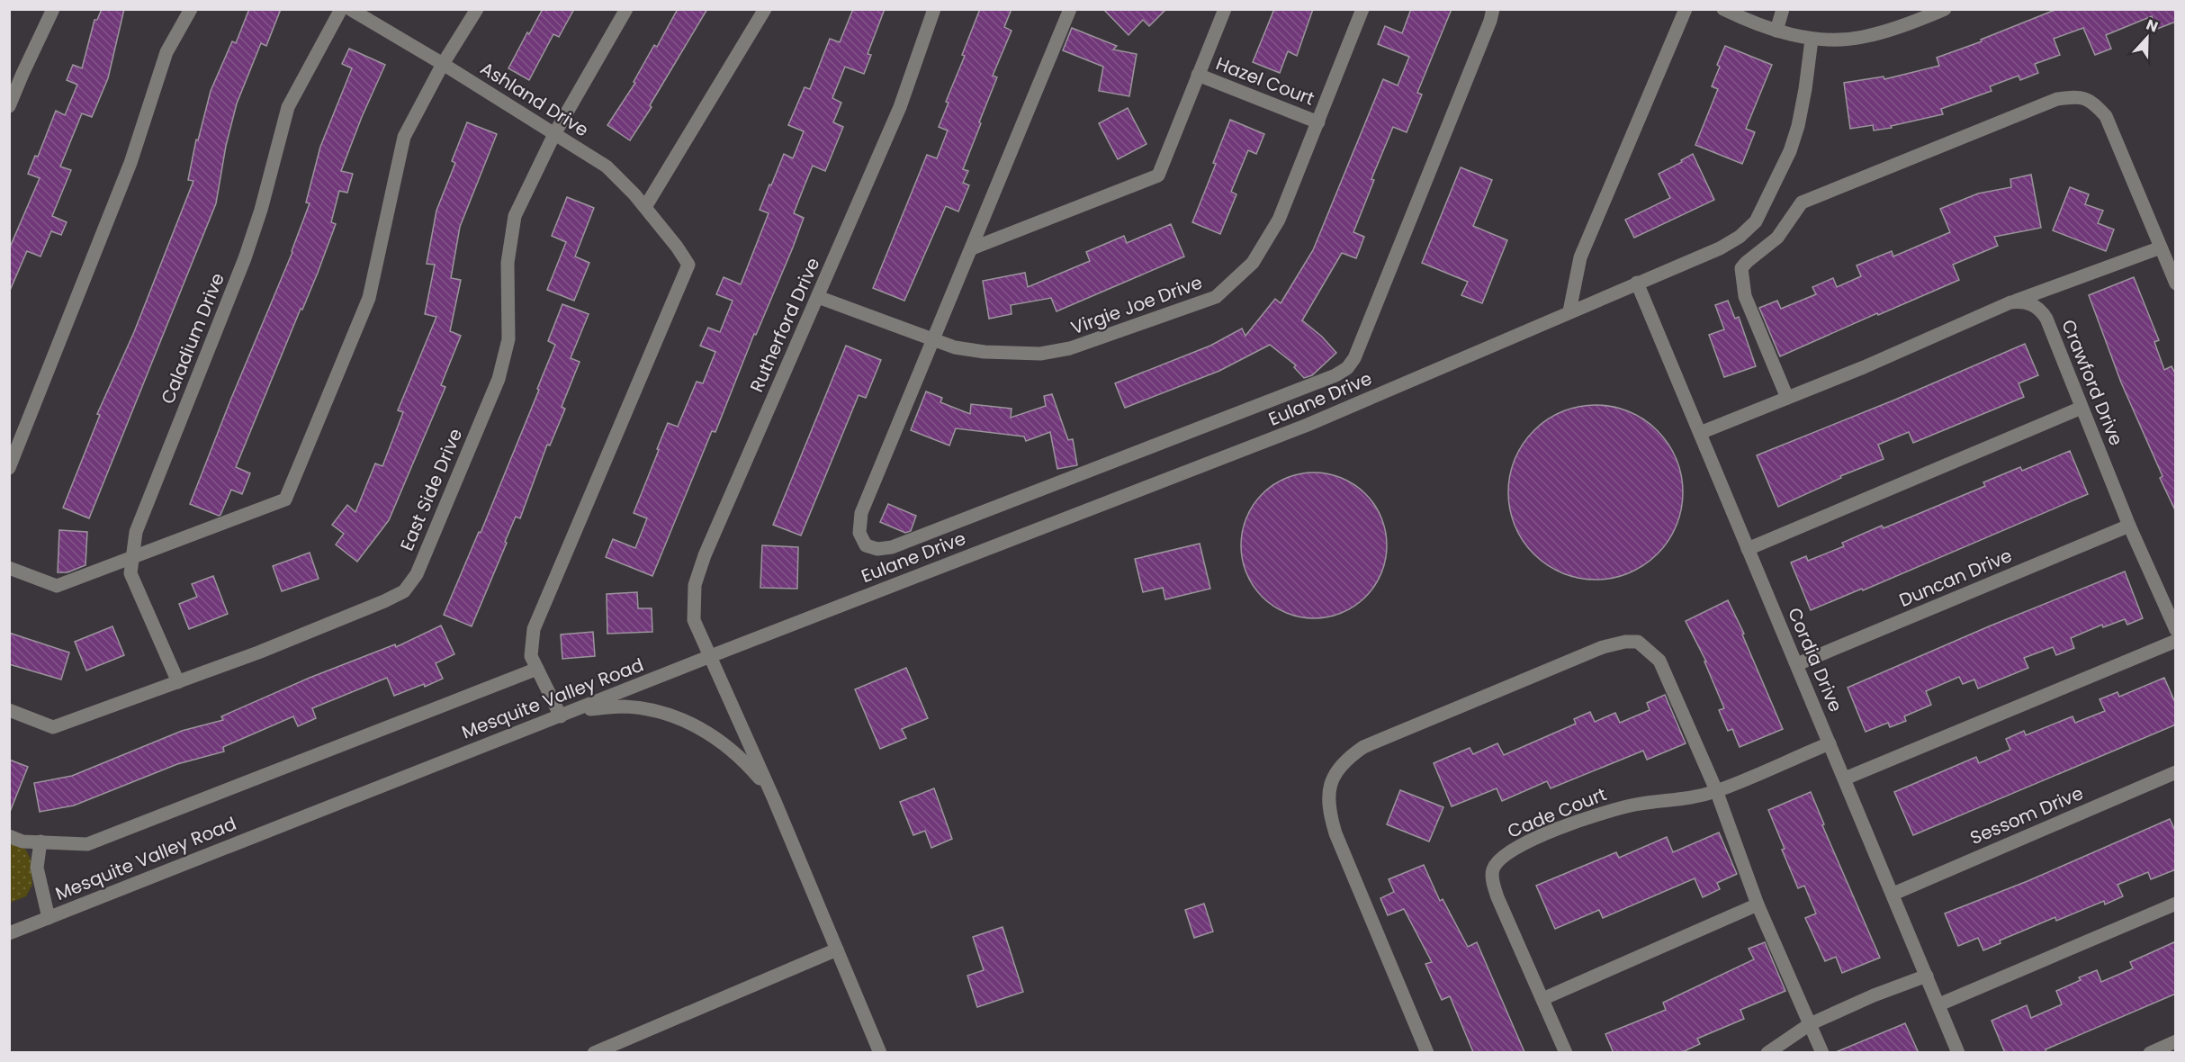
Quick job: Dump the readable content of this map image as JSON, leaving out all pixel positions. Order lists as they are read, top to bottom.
{
  "streets": {
    "street": [
      "Hazel Court",
      "Ashland Drive",
      "Virgie Joe Drive",
      "Rutherford Drive",
      "Caladium Drive",
      "Crawford Drive",
      "Eulane Drive",
      "East Side Drive",
      "Duncan Drive",
      "Cordia Drive",
      "Mesquite Valley Road",
      "Cade Court",
      "Sessom Drive"
    ]
  },
  "crossings": [
    ["Hazel Court", "Virgie Joe Drive"],
    ["Ashland Drive", "East Side Drive"],
    ["Virgie Joe Drive", "Rutherford Drive"],
    ["Rutherford Drive", "Eulane Drive"],
    ["Rutherford Drive", "Mesquite Valley Road"],
    ["Caladium Drive", "East Side Drive"],
    ["Crawford Drive", "Duncan Drive"],
    ["Eulane Drive", "Cordia Drive"],
    ["Eulane Drive", "Mesquite Valley Road"],
    ["Duncan Drive", "Cordia Drive"],
    ["Cordia Drive", "Cade Court"],
    ["Cordia Drive", "Sessom Drive"]
  ],
  "north": "top"
}
